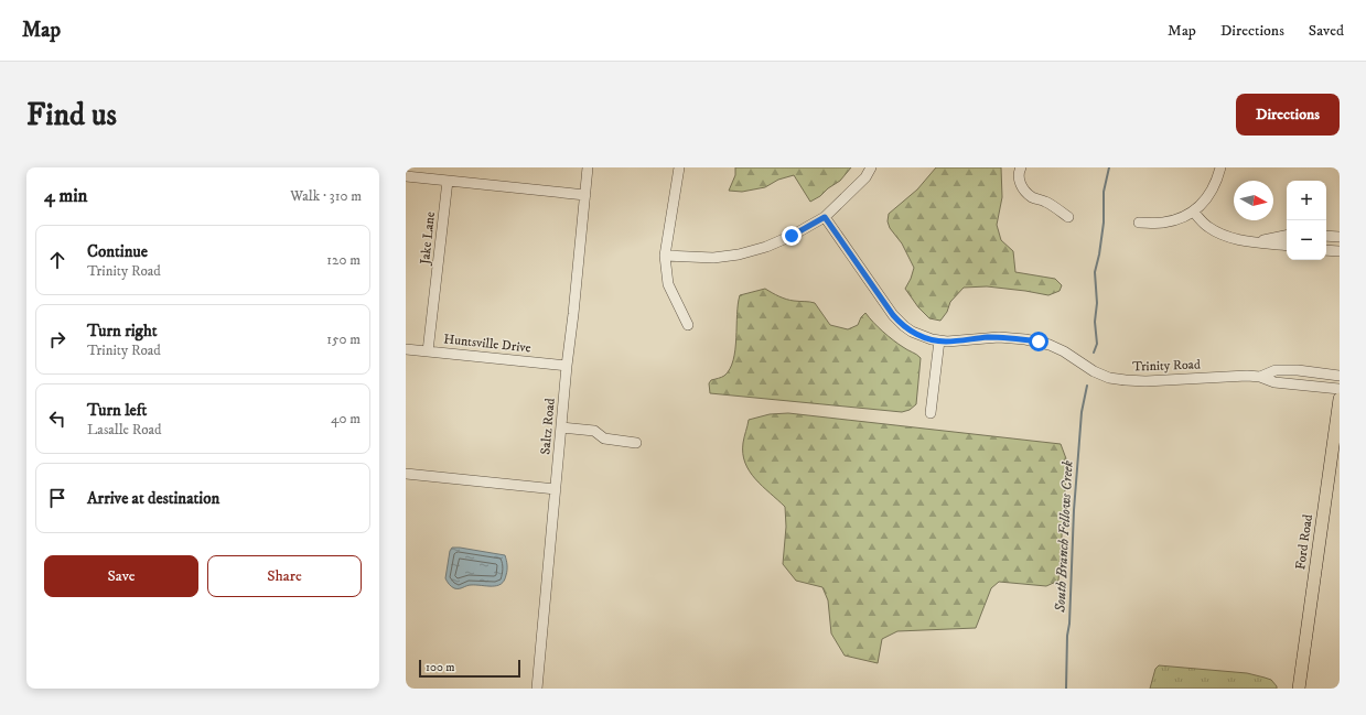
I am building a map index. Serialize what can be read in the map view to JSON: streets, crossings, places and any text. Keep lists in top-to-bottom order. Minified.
{"streets":{"main road":["Ford Road"],"street":["Jake Lane","Huntsville Drive","Trinity Road","Saltz Road"]},"crossings":[["Jake Lane","Huntsville Drive"],["Huntsville Drive","Saltz Road"]],"water":["South Branch Fellows Creek"],"scale_bar":"100 m","north":"right","page":{"header":"Map","nav":["Map","Directions","Saved"],"buttons":["Directions",["Save","Share"]],"title":"Find us","heading":["4 min","Walk · 310 m"],"map_buttons":["+","−"],"list":[["Continue","Trinity Road","120 m"],["Turn right","Trinity Road","150 m"],["Turn left","Lasalle Road","40 m"],"Arrive at destination"],"scale":"100 m"}}
